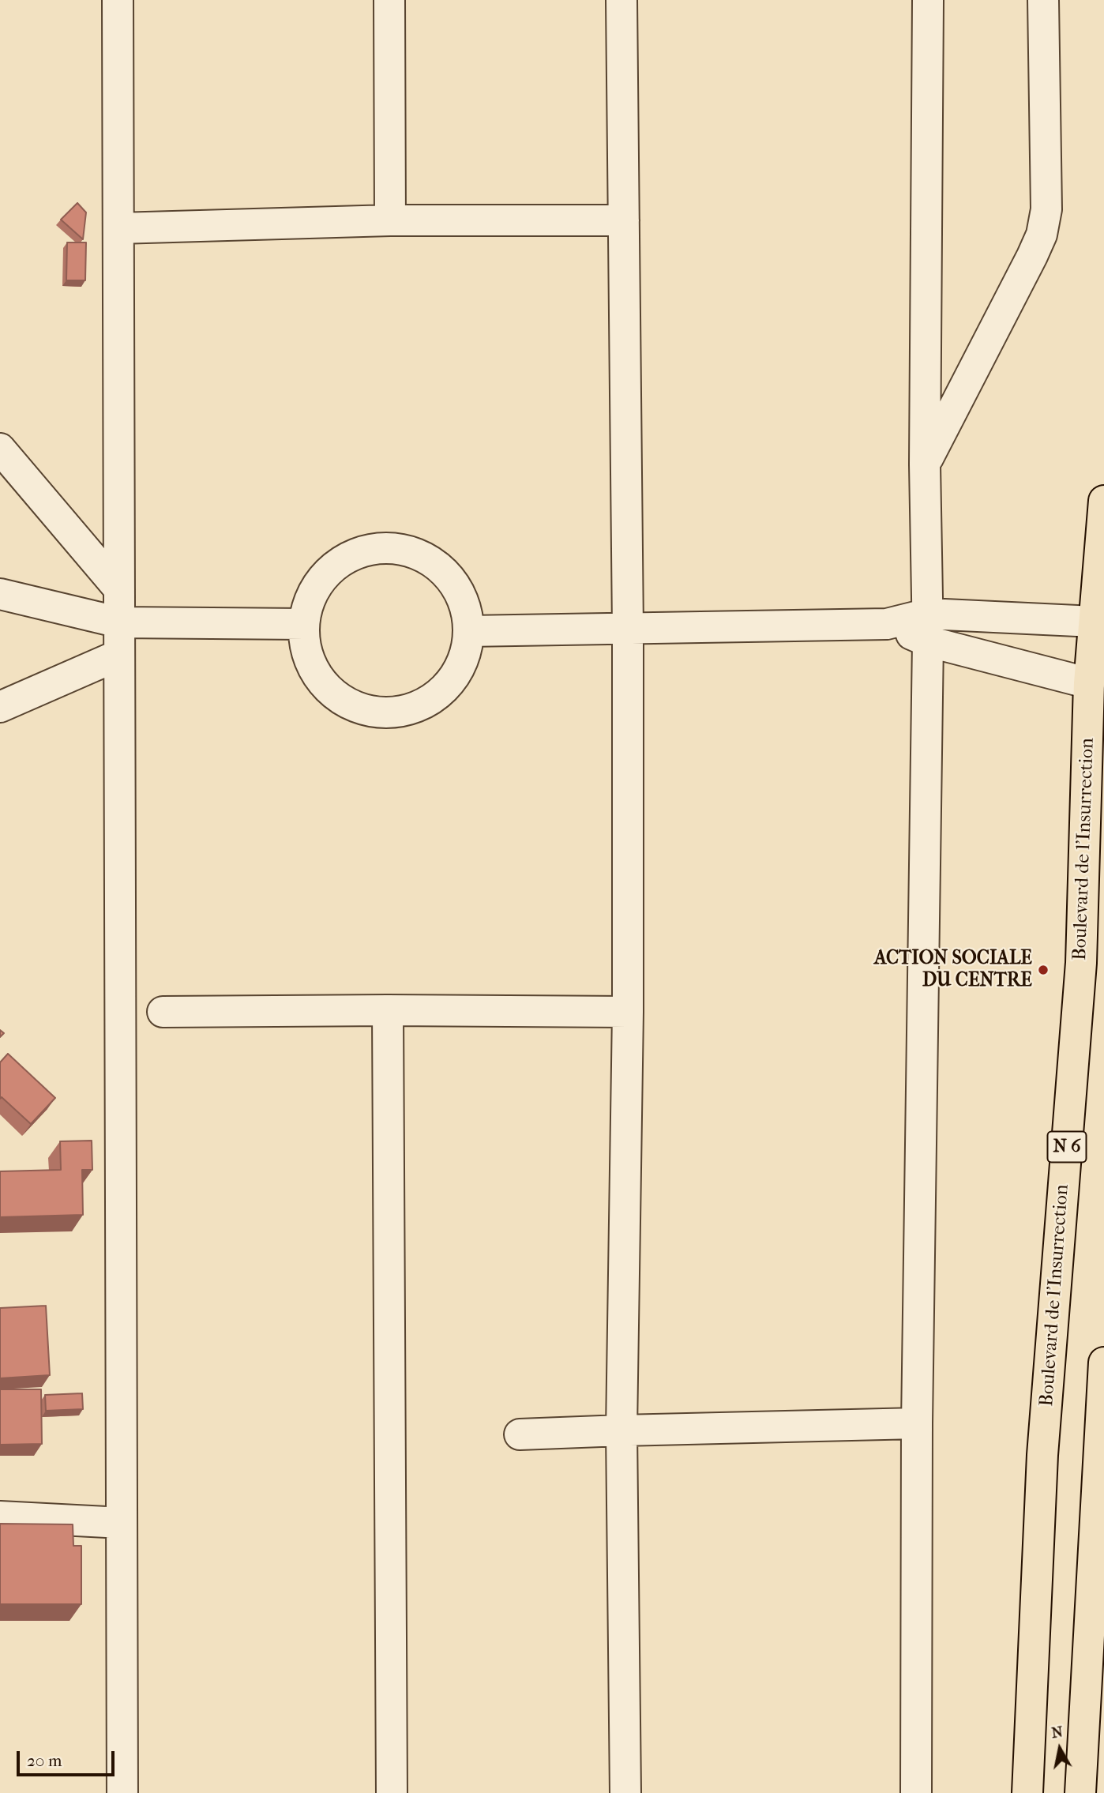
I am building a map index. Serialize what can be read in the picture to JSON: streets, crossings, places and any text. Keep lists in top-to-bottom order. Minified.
{"streets":{"main road":["Boulevard de l'Insurrection","N 6"]},"places":["ACTION SOCIALE DU CENTRE"],"scale_bar":"20 m","north":"top"}
